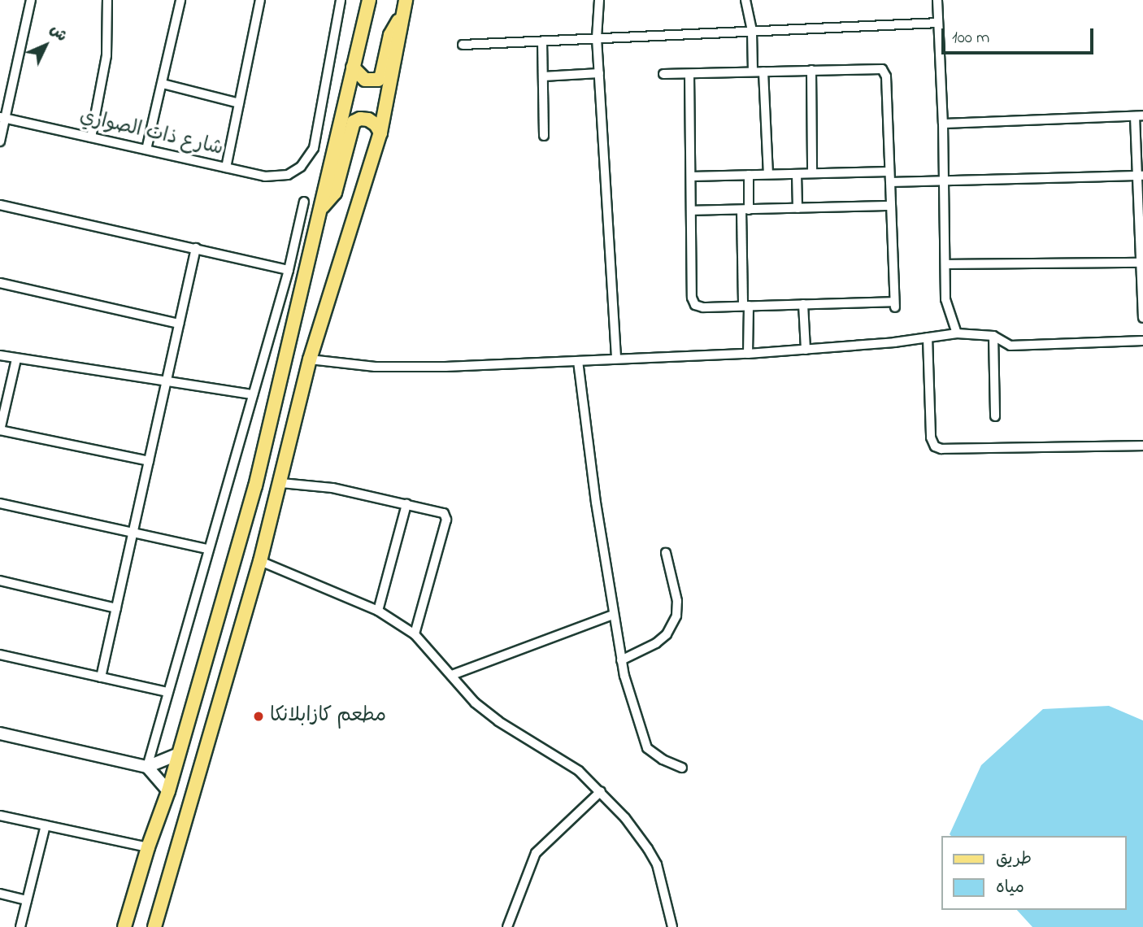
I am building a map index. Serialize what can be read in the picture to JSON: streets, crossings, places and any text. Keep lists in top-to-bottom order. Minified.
{"streets":{"street":["شارع ذات الصواري"]},"places":["مطعم كازابلانكا"],"legend":["طريق","مياه"],"scale_bar":"100 m","north":"top right"}
